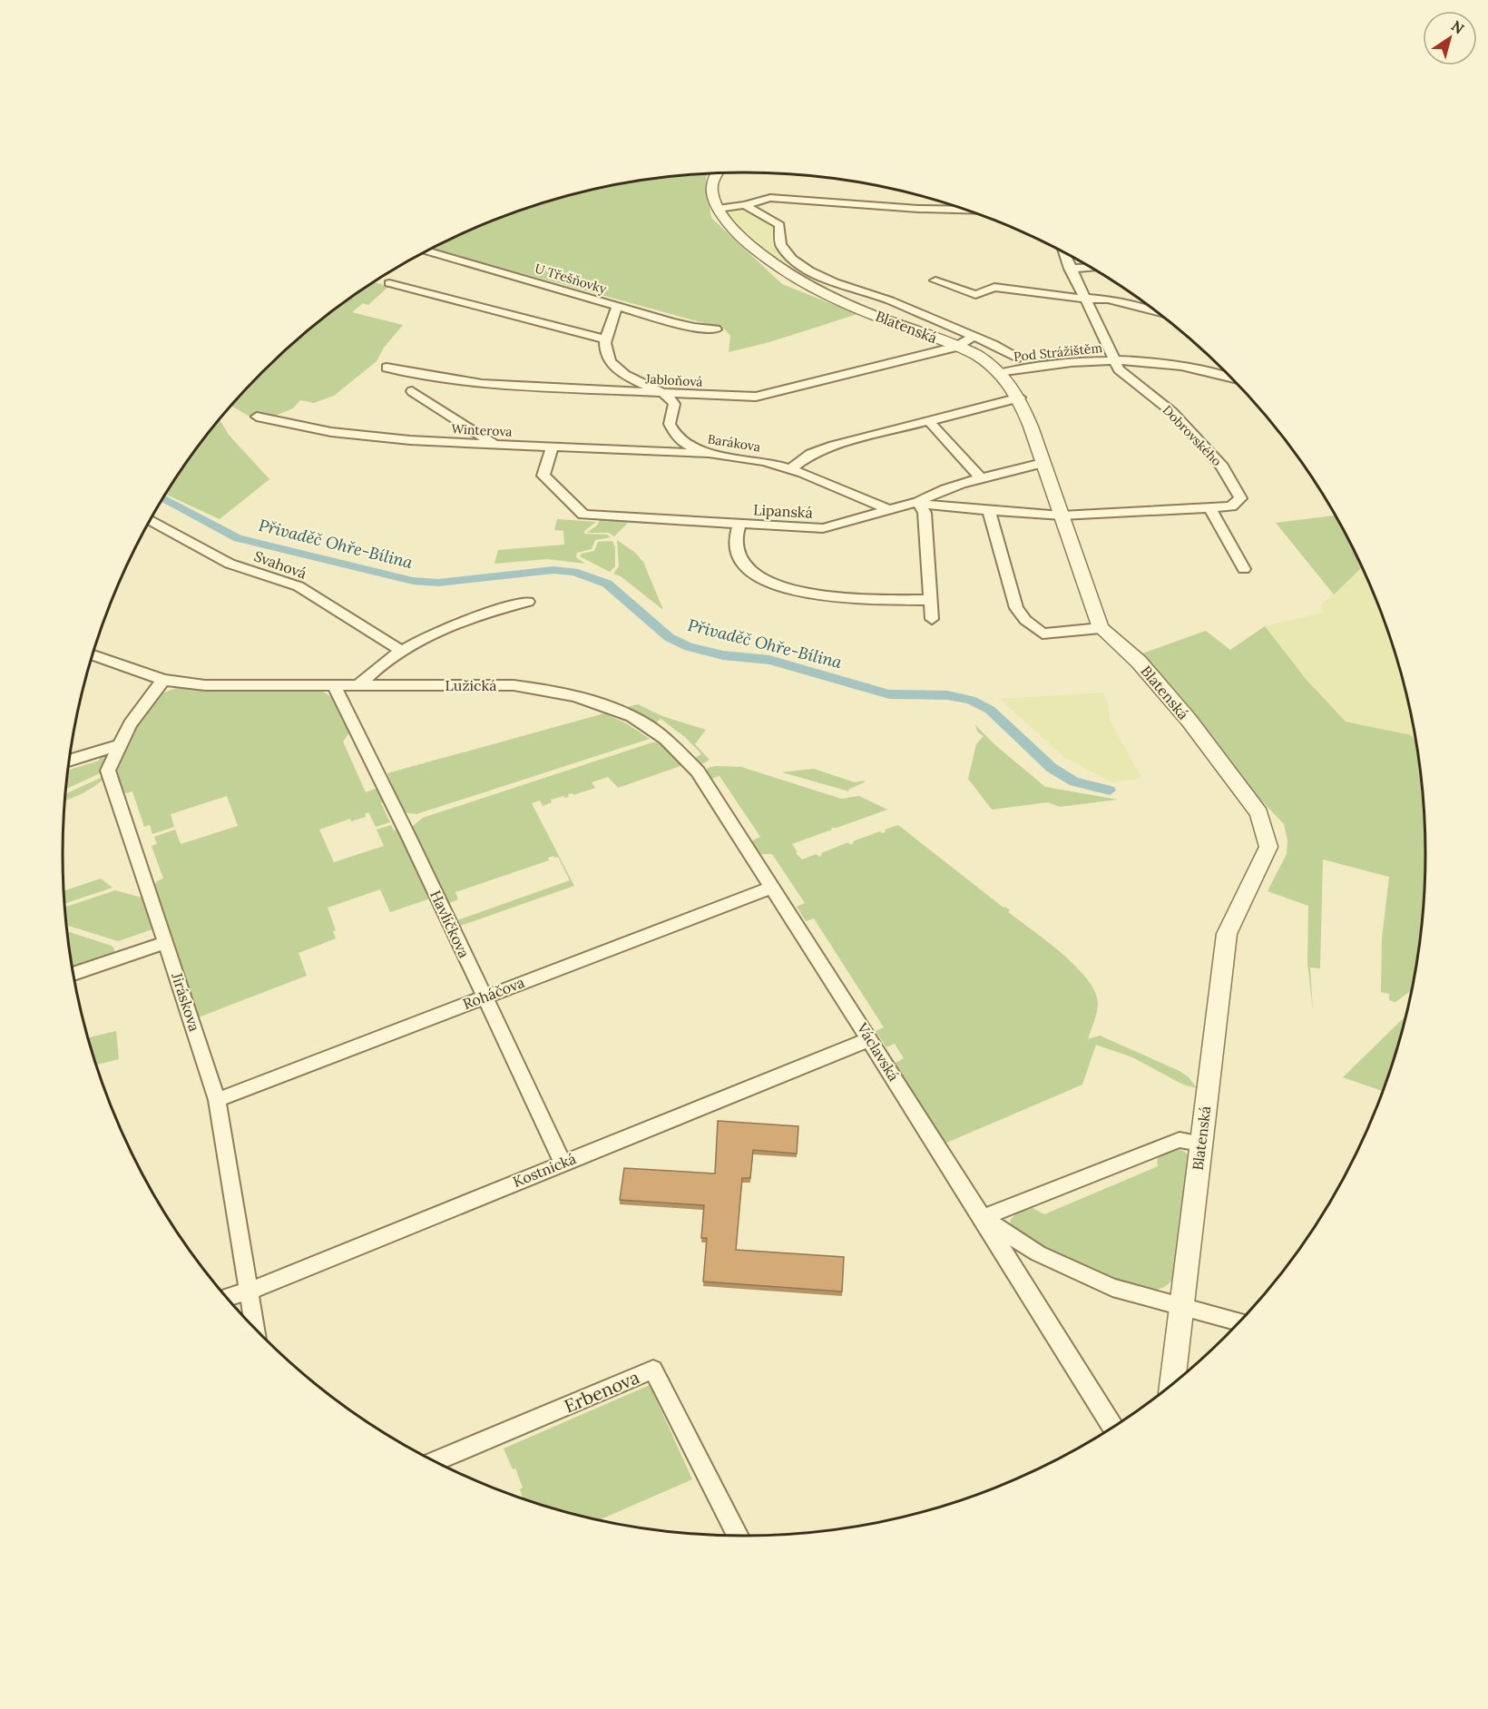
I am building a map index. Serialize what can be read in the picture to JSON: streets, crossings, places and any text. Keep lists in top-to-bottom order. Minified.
{"streets":{"street":["U Třešňovky","Blatenská","Pod Strážištěm","Jabloňová","Winterova","Dobrovského","Barákova","Lipanská","Svahová","Lužická","Havlíčkova","Roháčova","Jiráskova","Václavská","Kostnická","Erbenova"]},"crossings":[["Blatenská","Pod Strážištěm"],["Blatenská","Jabloňová"],["Blatenská","Dobrovského"],["Blatenská","Lipanská"],["Blatenská","Václavská"],["Pod Strážištěm","Dobrovského"],["Jabloňová","Barákova"],["Winterova","Barákova"],["Winterova","Lipanská"],["Dobrovského","Lipanská"],["Barákova","Lipanská"],["Lužická","Havlíčkova"],["Lužická","Roháčova"],["Lužická","Jiráskova"],["Lužická","Václavská"],["Havlíčkova","Roháčova"],["Havlíčkova","Kostnická"],["Roháčova","Jiráskova"],["Roháčova","Václavská"],["Jiráskova","Kostnická"],["Václavská","Kostnická"]],"water":["Přivaděč Ohře-Bílina"],"north":"top right"}
